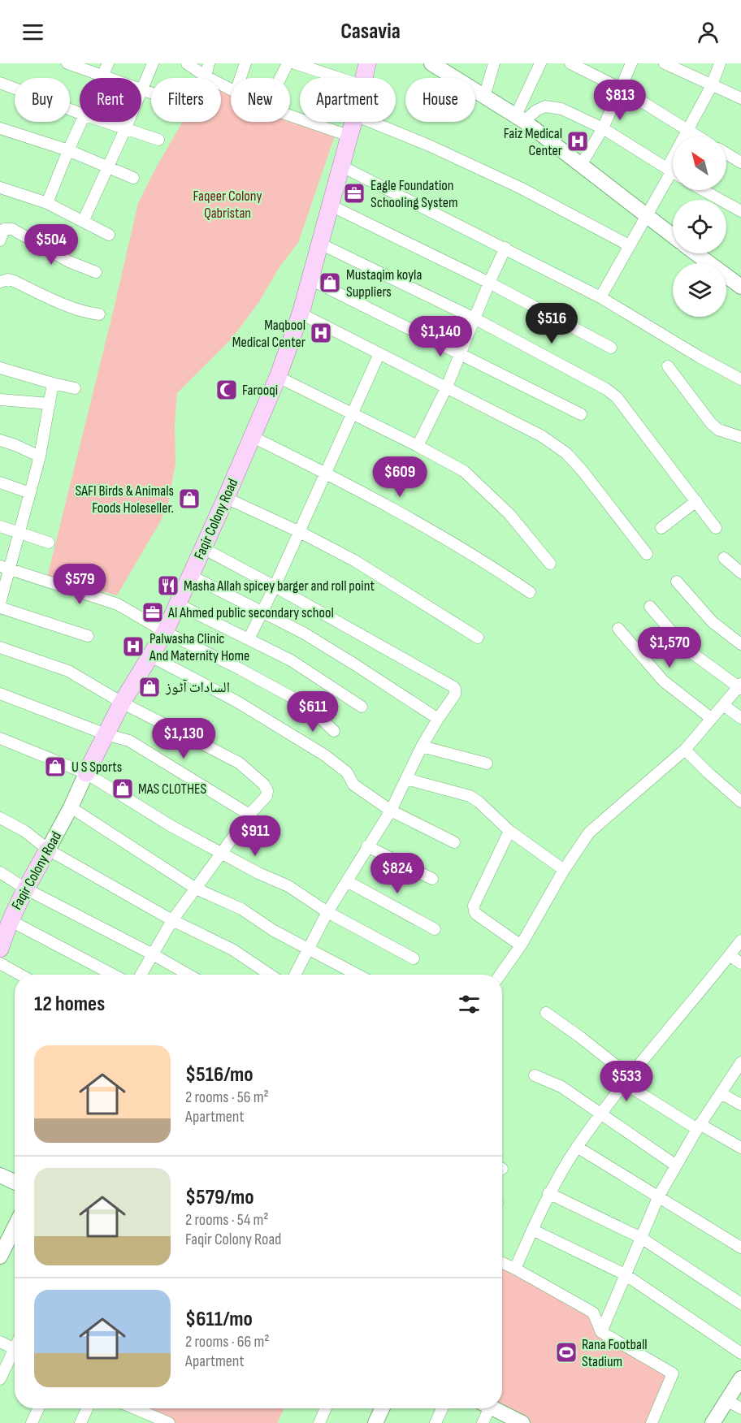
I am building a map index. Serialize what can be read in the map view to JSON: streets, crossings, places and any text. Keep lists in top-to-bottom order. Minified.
{"streets":{"main road":["Faqir Colony Road"]},"parks":["Faqeer Colony Qabristan"],"places":{"hospital":["Faiz Medical Center","Maqbool Medical Center","Palwasha Clinic And Maternity Home"],"office":["Eagle Foundation Schooling System","Al Ahmed public secondary school"],"shop":["Mustaqim koyla Suppliers","SAFI Birds & Animals Foods Holeseller.","السادات آٹوز","U S Sports","MAS CLOTHES"],"mosque":["Farooqi"],"restaurant":["Masha Allah spicey barger and roll point"],"sports":["Rana Football Stadium"]},"north":"top left","page":{"header":"Casavia","chip":["Buy","Rent","Filters","New","Apartment","House"],"price":["$813","$504","$516","$1,140","$609","$579","$1,570","$611","$1,130","$911","$824","$533"],"heading":"12 homes","list":[{"name":"$516/mo","note":"2 rooms · 56 m² · Apartment"},{"name":"$579/mo","note":"2 rooms · 54 m² · Faqir Colony Road"},{"name":"$611/mo","note":"2 rooms · 66 m² · Apartment"}]}}
